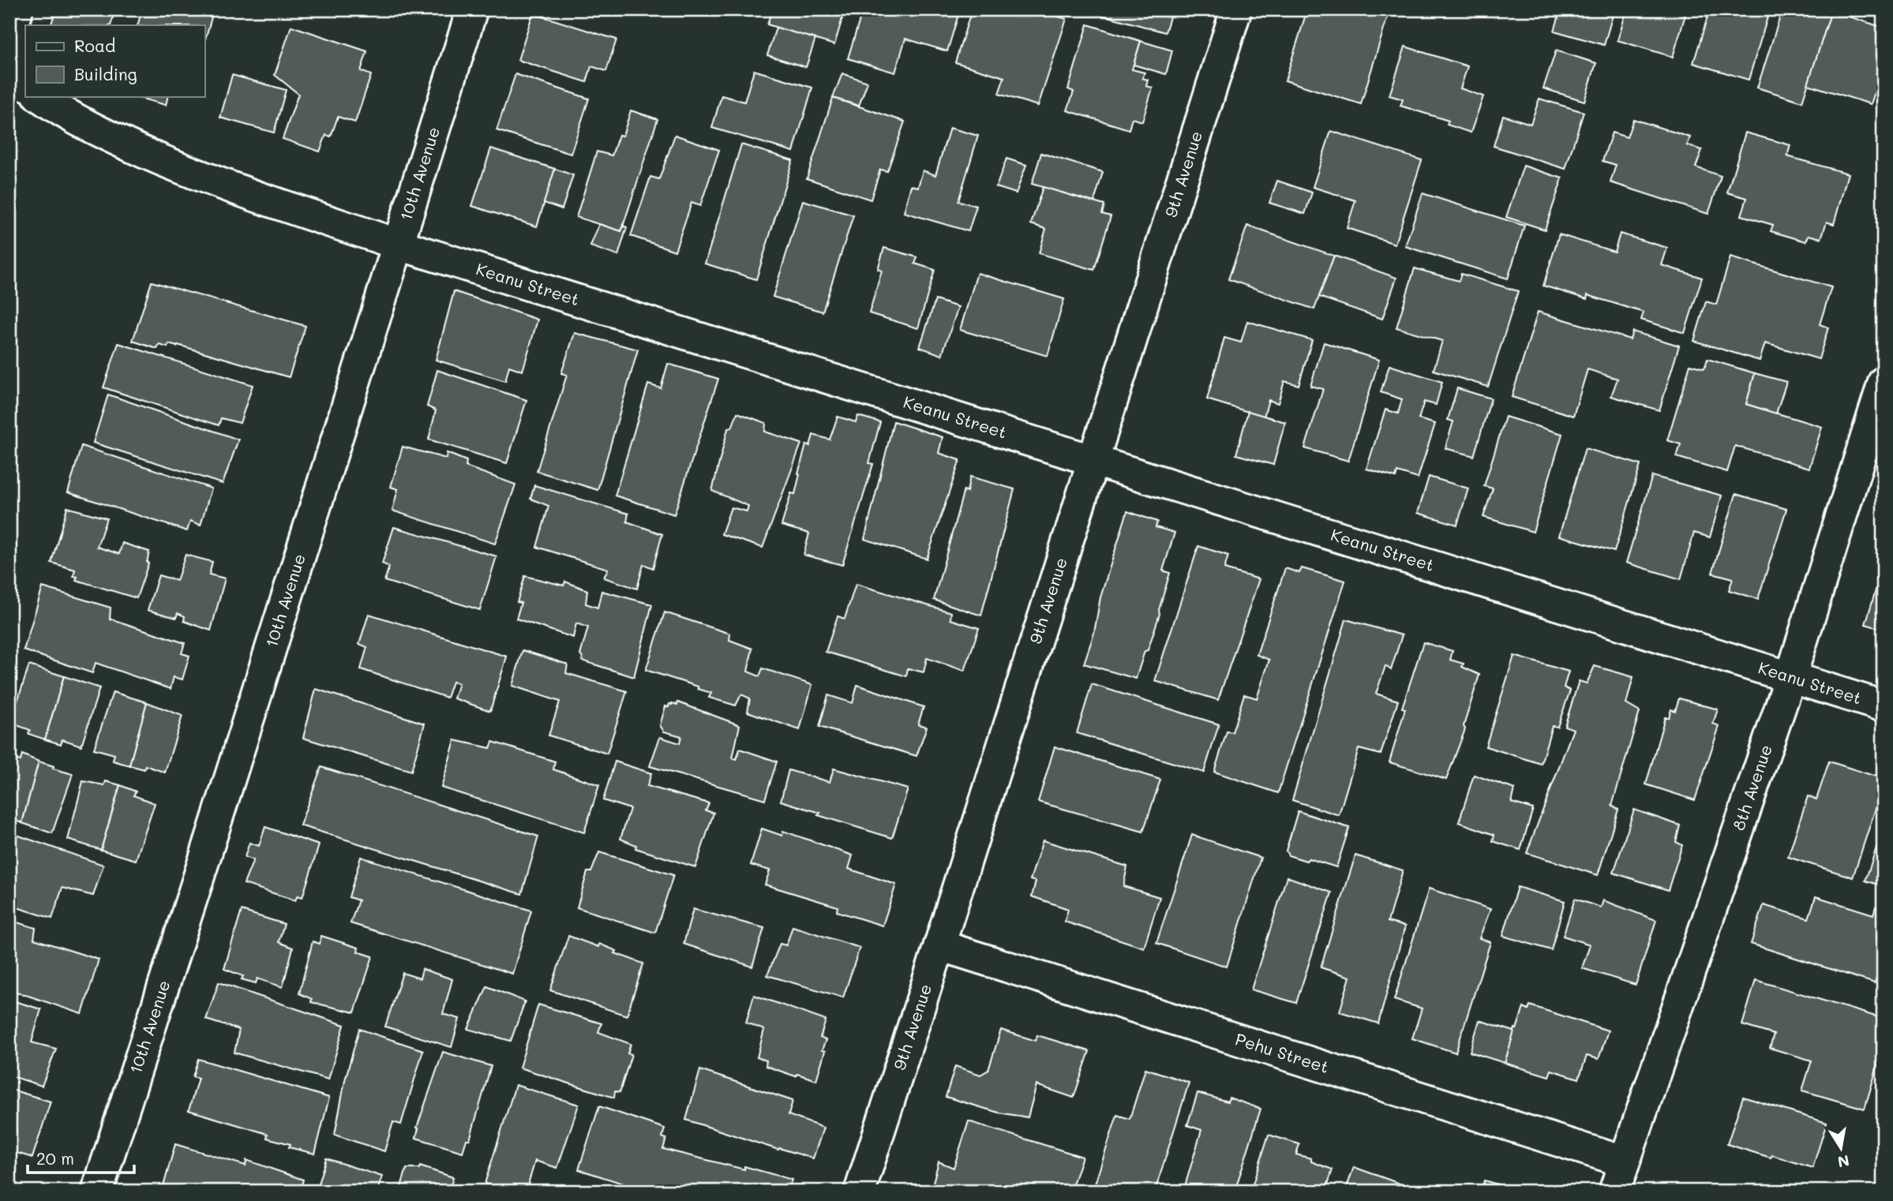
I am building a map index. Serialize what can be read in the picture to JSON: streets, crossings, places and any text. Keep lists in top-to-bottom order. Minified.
{"streets":{"street":["10th Avenue","9th Avenue","Keanu Street","8th Avenue","Pehu Street"]},"crossings":[["10th Avenue","Keanu Street"],["9th Avenue","Keanu Street"],["9th Avenue","Pehu Street"],["Keanu Street","8th Avenue"],["8th Avenue","Pehu Street"]],"legend":["Road","Building"],"scale_bar":"20 m","north":"bottom"}
